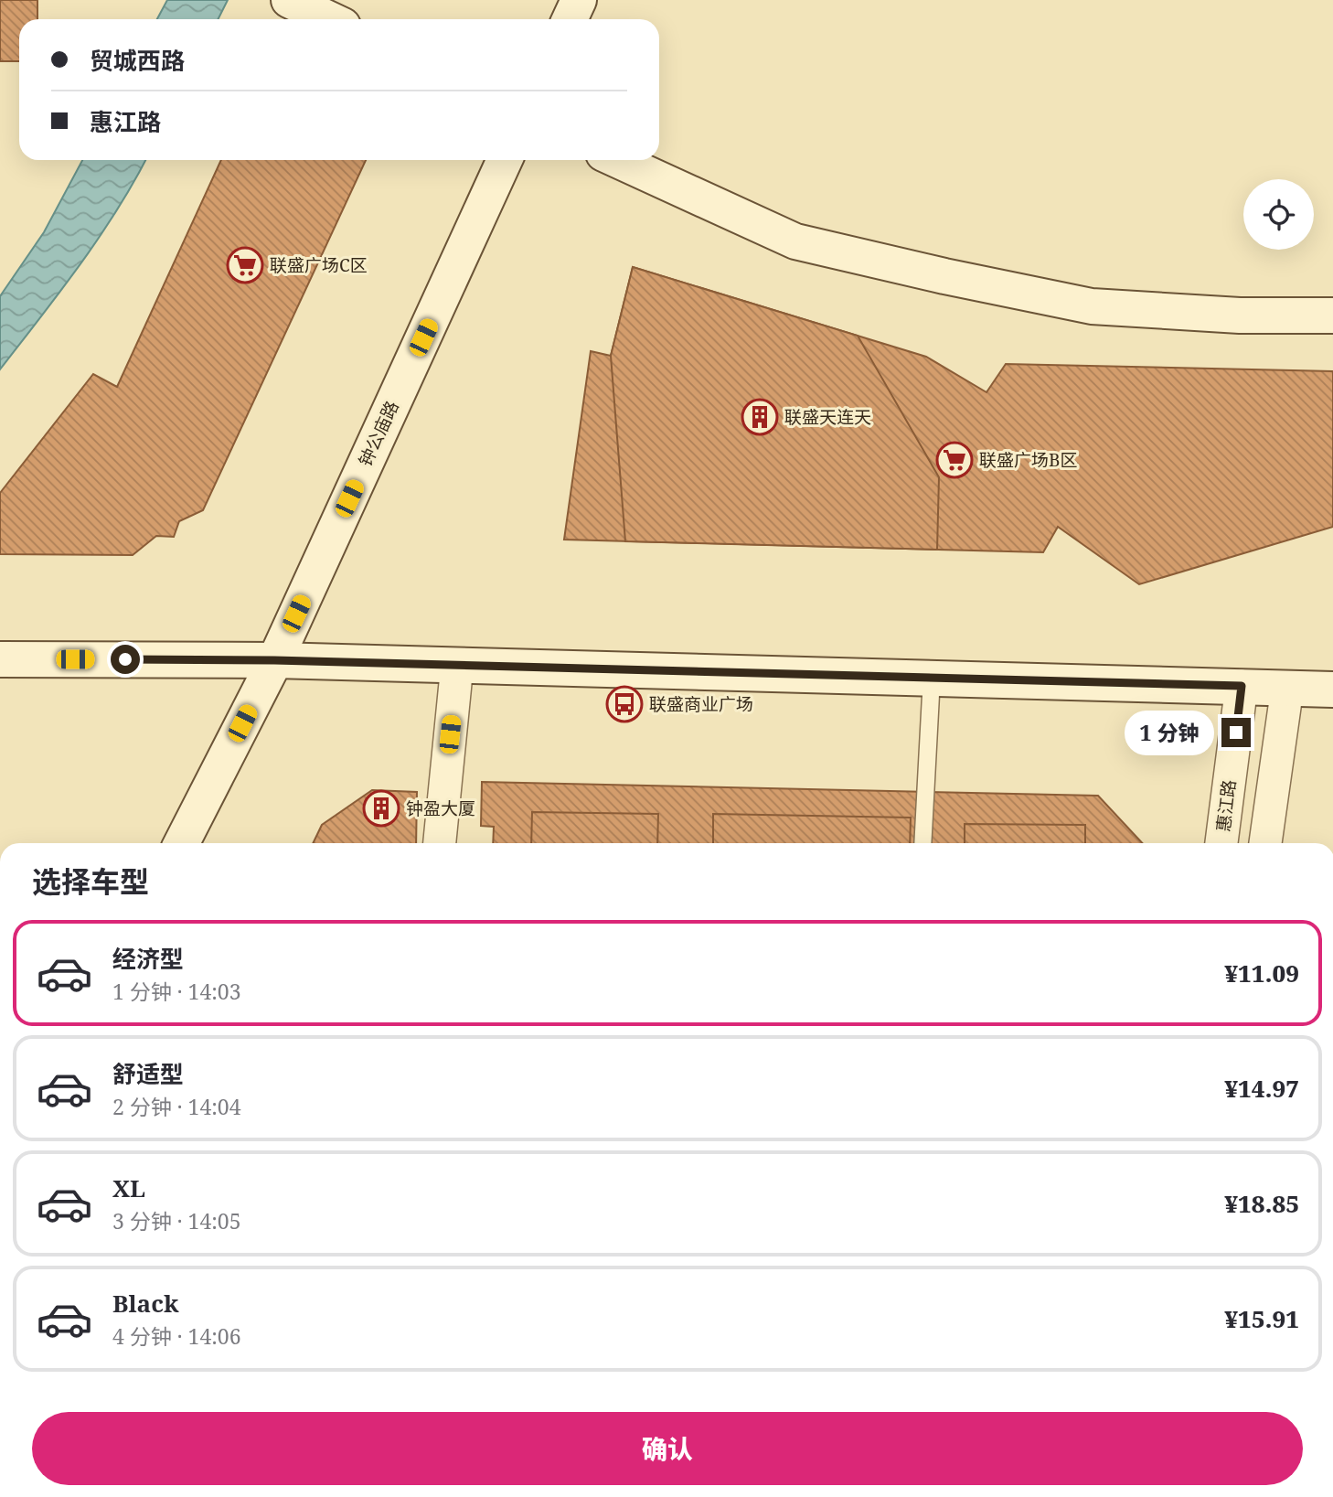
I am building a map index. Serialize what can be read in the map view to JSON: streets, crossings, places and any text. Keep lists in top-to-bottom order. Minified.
{"streets":{"street":["钟公庙路","惠江路"]},"places":{"supermarket":["联盛广场C区","联盛广场B区"],"building":["联盛天连天","钟盈大厦"],"bus stop":["联盛商业广场"]},"page":{"banner":["贸城西路","惠江路"],"bubble":"1 分钟","heading":"选择车型","list":[{"name":"经济型","note":"1 分钟 · 14:03","value":"¥11.09"},{"name":"舒适型","note":"2 分钟 · 14:04","value":"¥14.97"},{"name":"XL","note":"3 分钟 · 14:05","value":"¥18.85"},{"name":"Black","note":"4 分钟 · 14:06","value":"¥15.91"}],"buttons":"确认"}}
